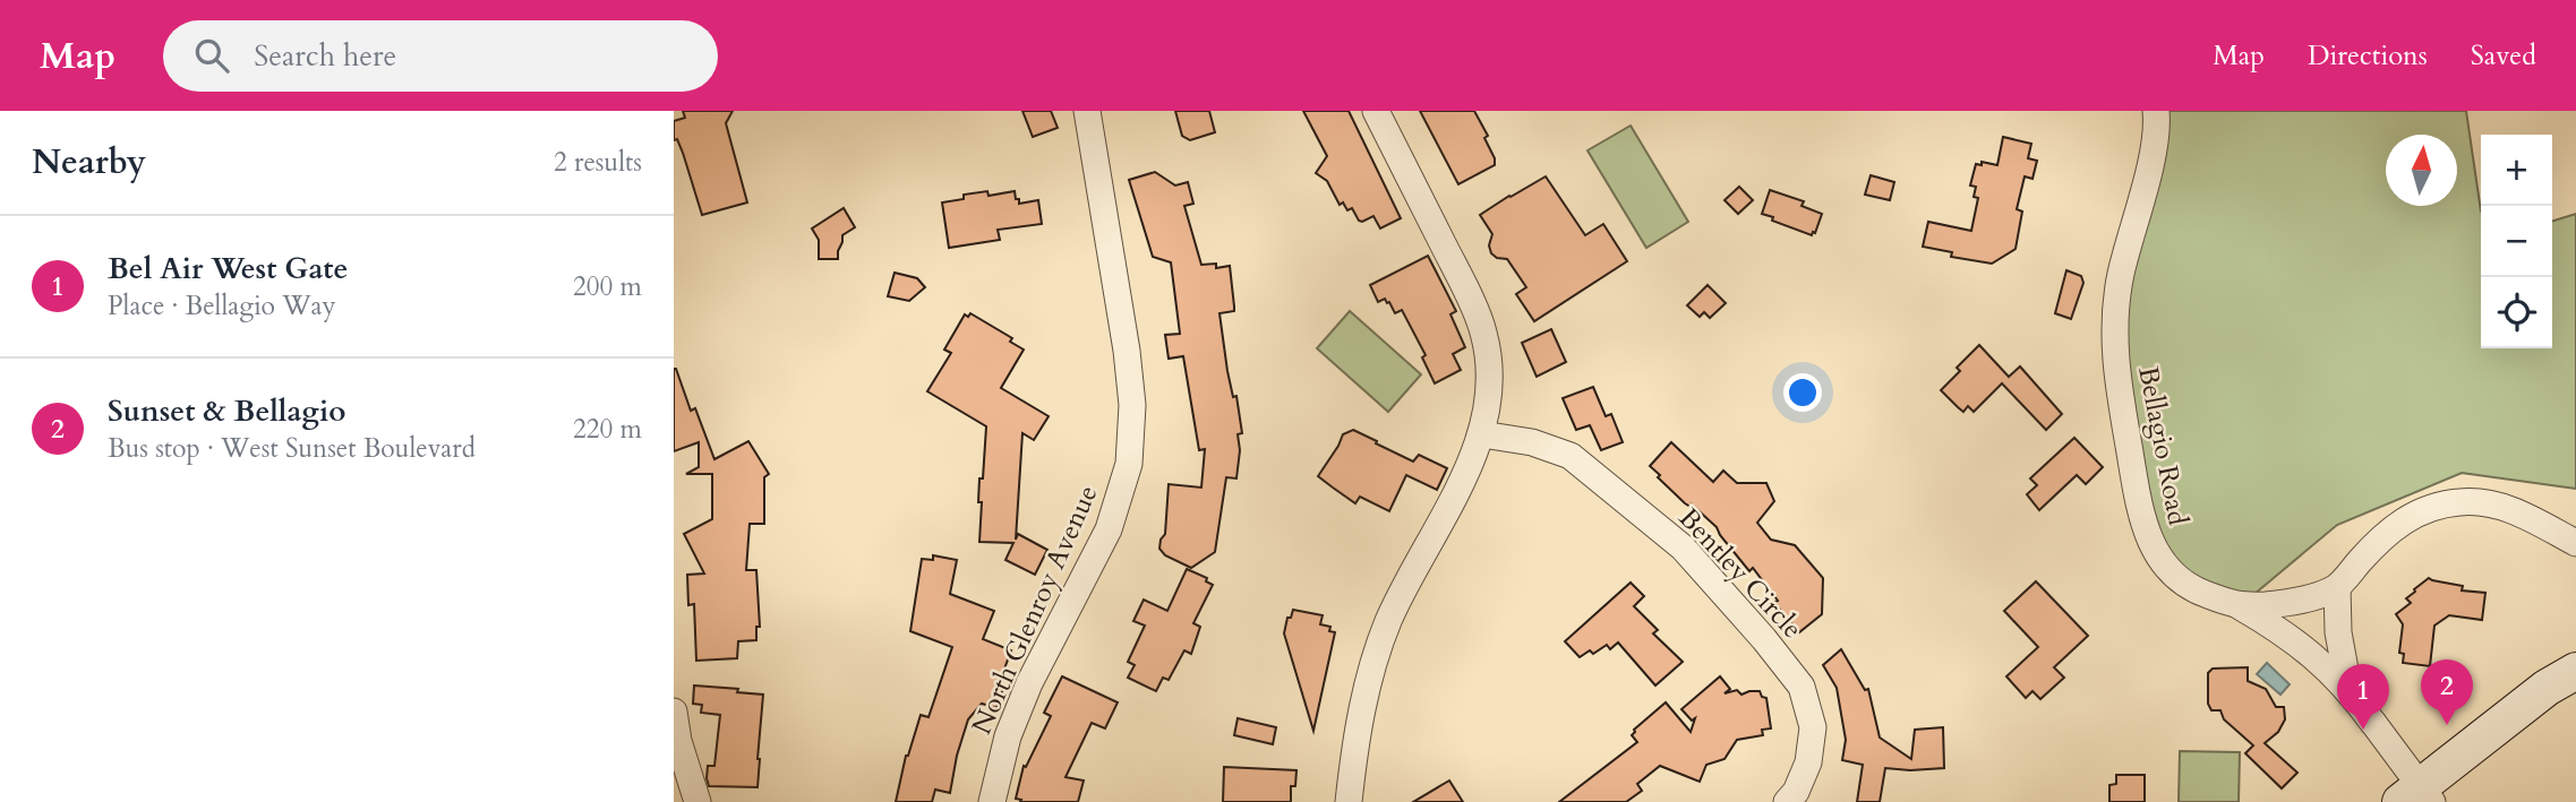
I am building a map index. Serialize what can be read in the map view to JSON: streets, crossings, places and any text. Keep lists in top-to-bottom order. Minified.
{"streets":{"street":["Bellagio Road","Bentley Circle","North Glenroy Avenue"]},"north":"top","page":{"header":"Map","search":"Search here","nav":["Map","Directions","Saved"],"heading":["Nearby","2 results"],"map_buttons":["+","−"],"list":[{"mark":"1","name":"Bel Air West Gate","note":"Place · Bellagio Way","value":"200 m"},{"mark":"2","name":"Sunset & Bellagio","note":"Bus stop · West Sunset Boulevard","value":"220 m"}],"pins":["2","1"]}}
